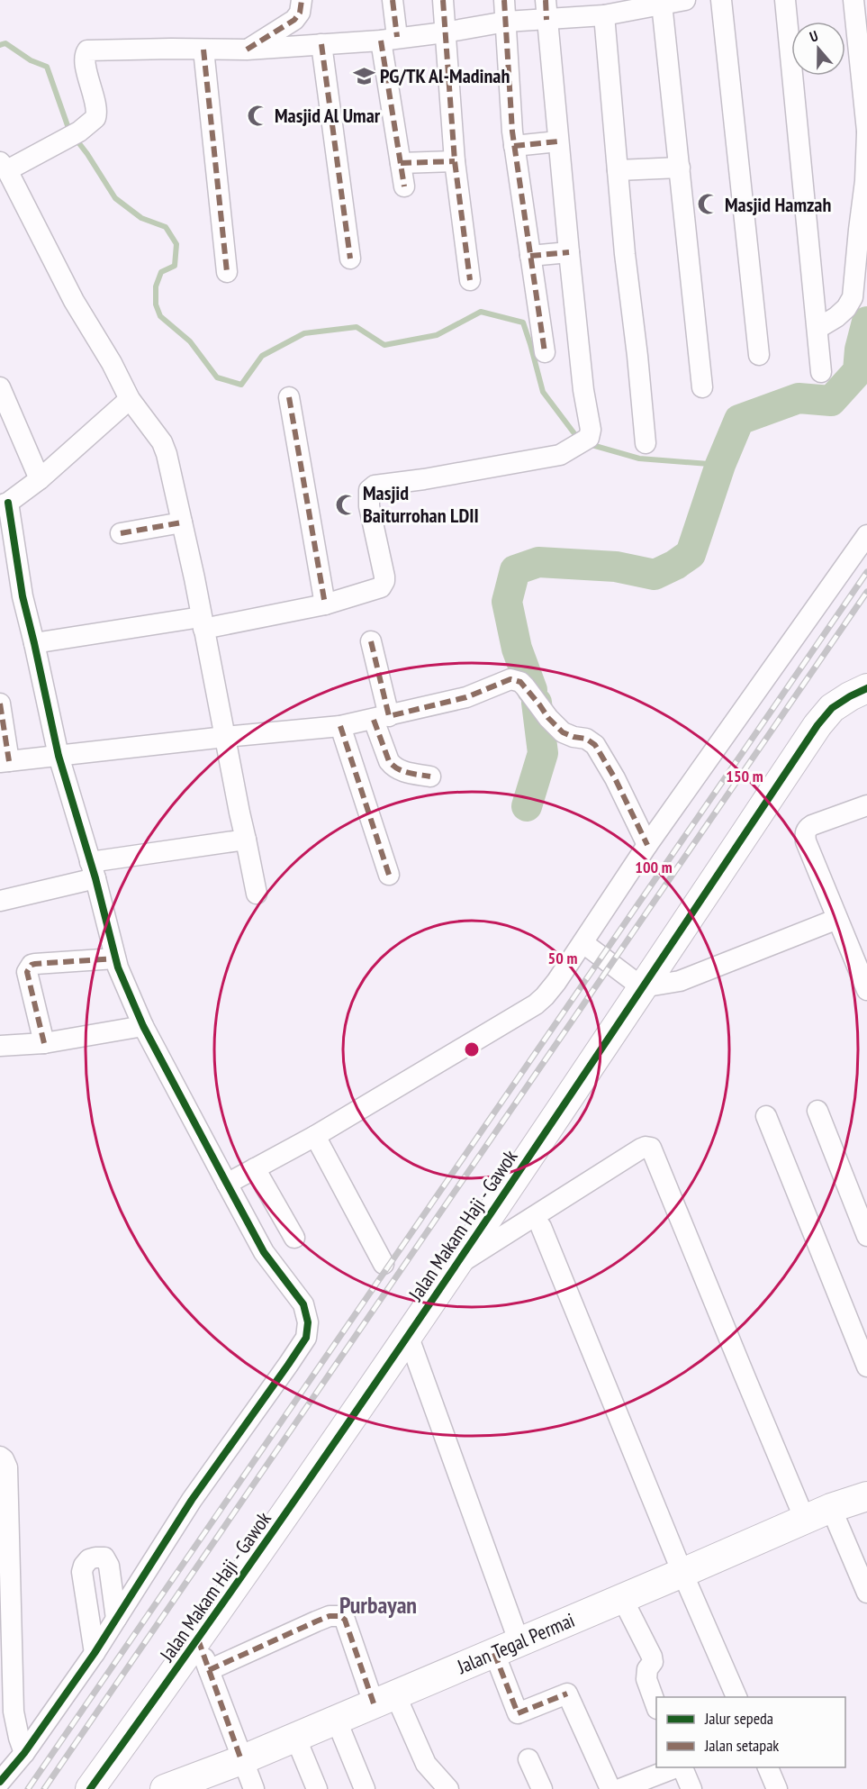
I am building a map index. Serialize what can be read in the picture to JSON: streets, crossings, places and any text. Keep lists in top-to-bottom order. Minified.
{"streets":{"street":["Jalan Makam Haji - Gawok","Jalan Tegal Permai"]},"districts":["Purbayan"],"places":{"school or university":["PG/TK Al-Madinah"],"mosque":["Masjid Al Umar","Masjid Hamzah","Masjid Baiturrohan LDII"]},"legend":["Jalur sepeda","Jalan setapak"],"north":"top","rings":["150 m","100 m","50 m"]}
